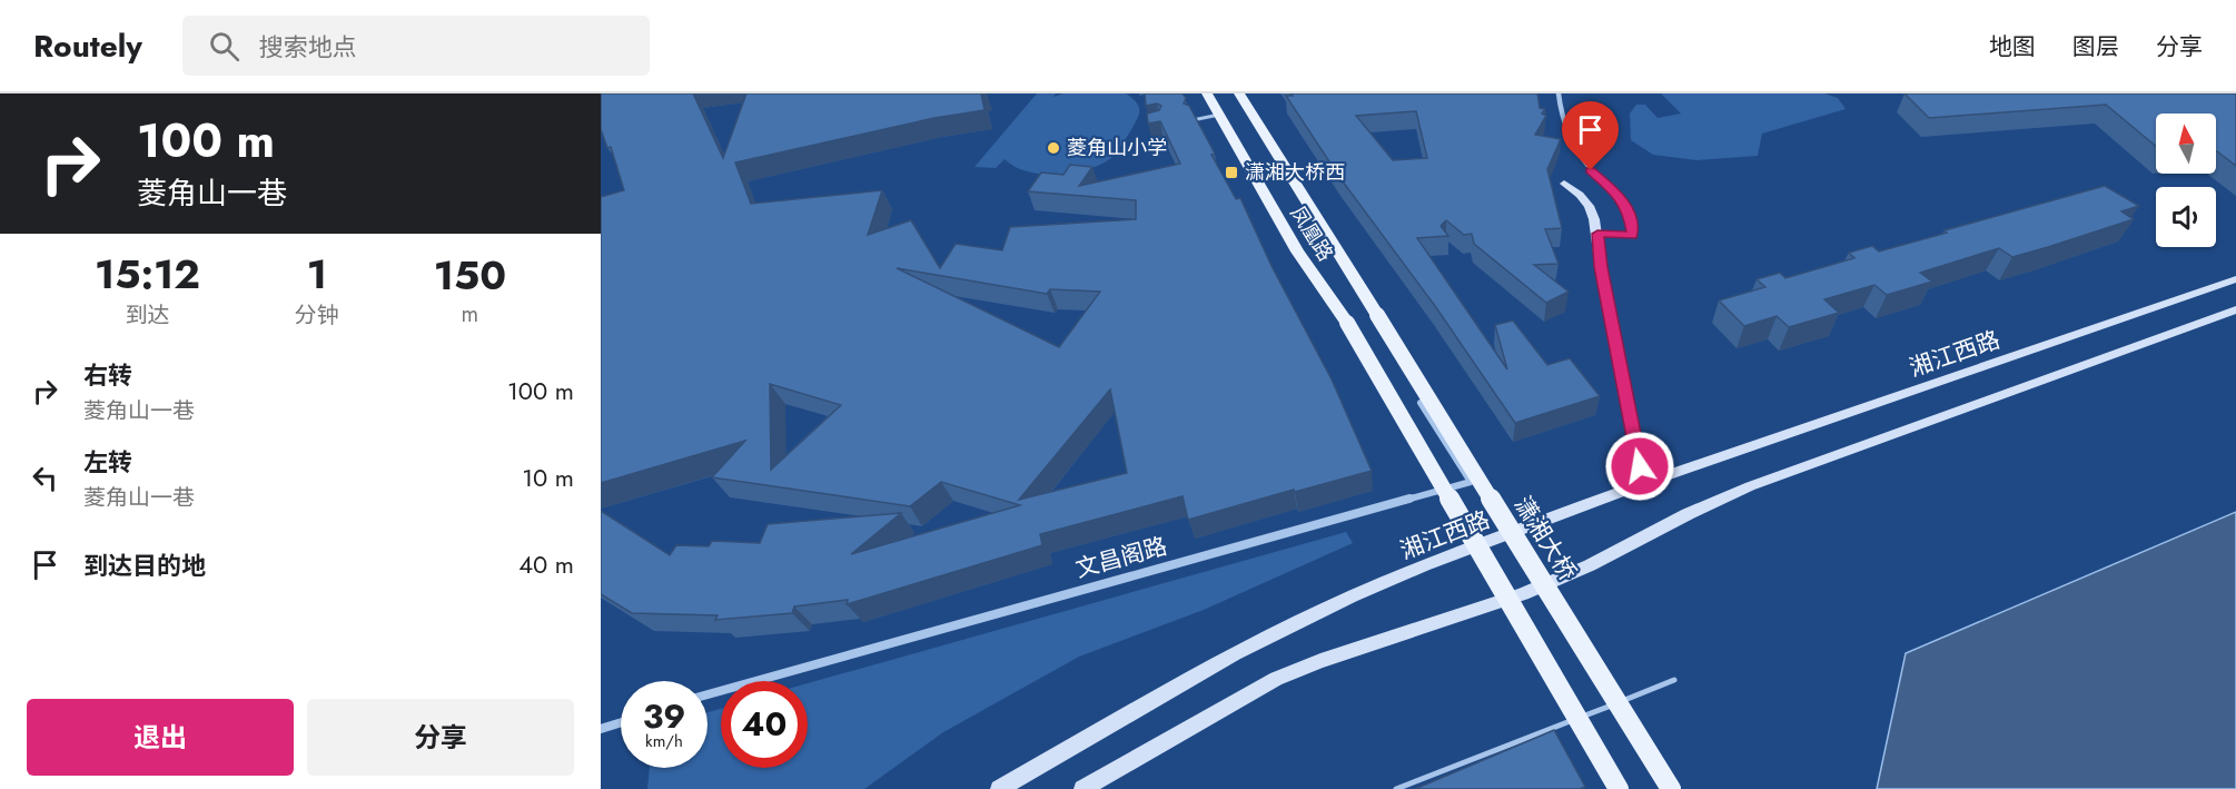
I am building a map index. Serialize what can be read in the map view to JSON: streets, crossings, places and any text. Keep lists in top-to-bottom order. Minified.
{"streets":{"main road":["凤凰路","湘江西路","潇湘大桥"],"street":["文昌阁路"]},"crossings":[["凤凰路","潇湘大桥"]],"places":{"other":["菱角山小学"],"transit":["潇湘大桥西"]},"north":"top","page":{"header":"Routely","search":"搜索地点","nav":["地图","图层","分享"],"turn":["100 m","菱角山一巷"],"eta":["15:12","到达","1","分钟","150","m"],"list":[{"name":"右转","note":"菱角山一巷","value":"100 m"},{"name":"左转","note":"菱角山一巷","value":"10 m"},{"name":"到达目的地","value":"40 m"}],"speed":"39 km/h","limit":"40","buttons":["退出","分享"]}}
